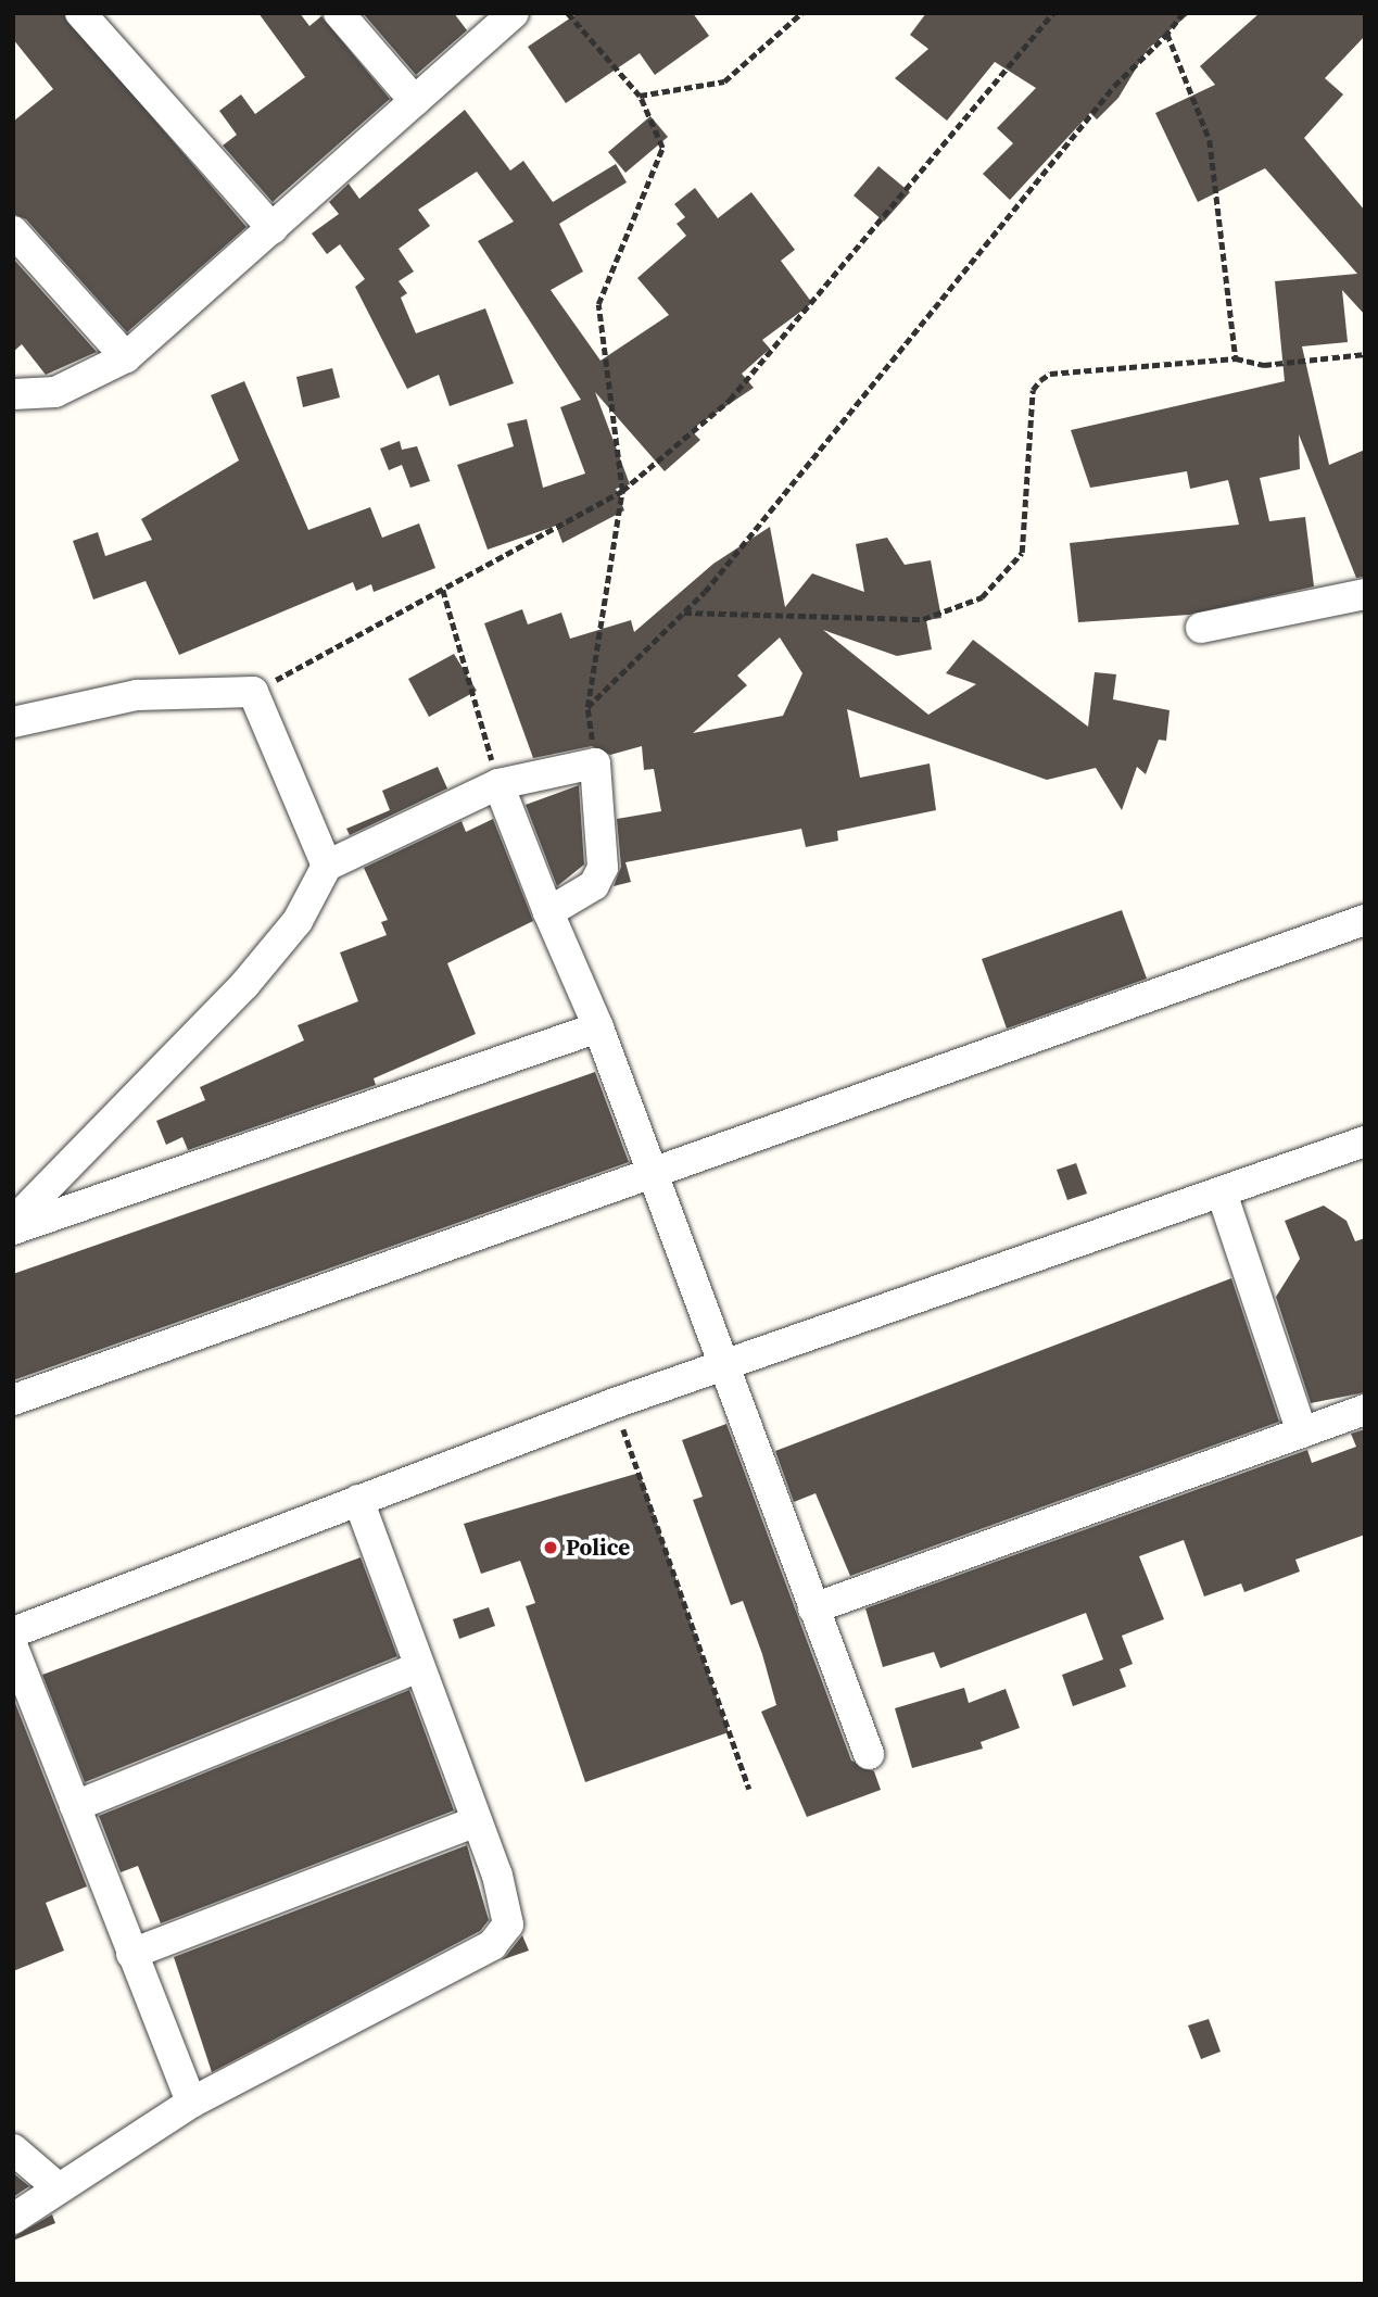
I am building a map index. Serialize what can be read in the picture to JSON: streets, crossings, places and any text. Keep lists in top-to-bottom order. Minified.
{"places":["Police"]}
